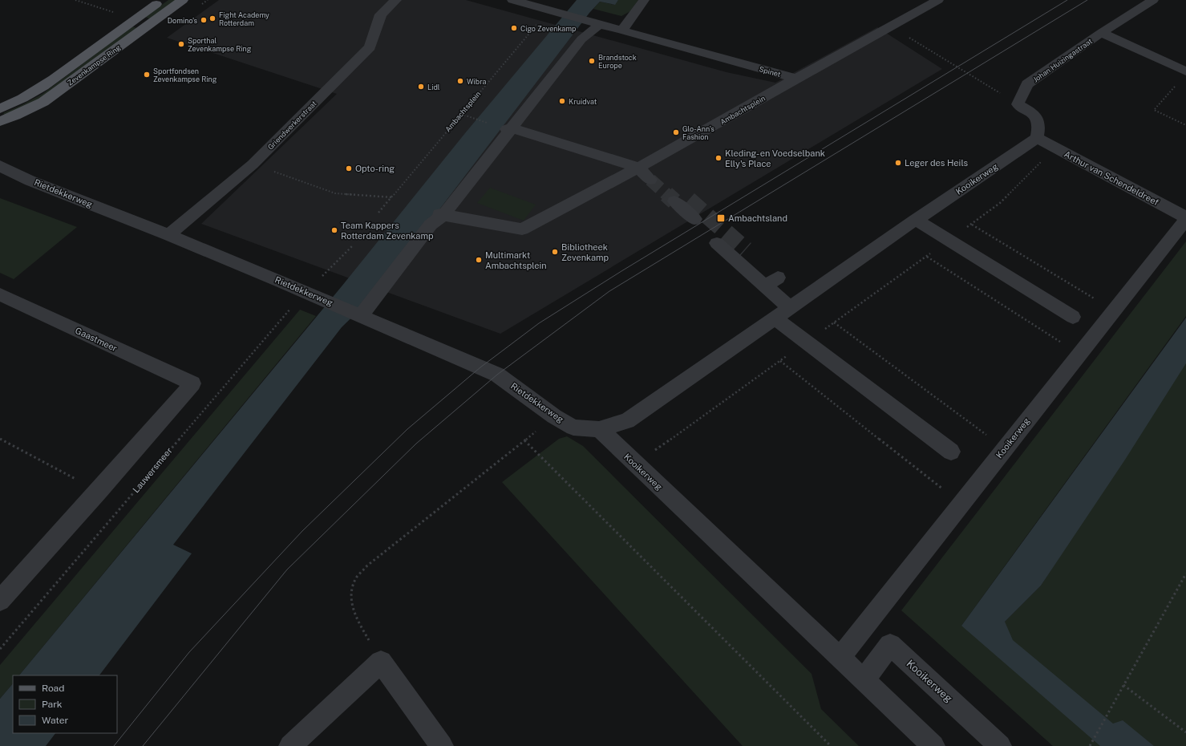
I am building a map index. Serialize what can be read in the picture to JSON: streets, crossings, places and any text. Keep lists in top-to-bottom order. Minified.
{"streets":{"main road":["Zevenkampse Ring"],"street":["Johan Huizingastraat","Spinet","Ambachtsplein","Griendwerkerstraat","Arthur van Schendeldreef","Kooikerweg","Rietdekkerweg","Gaastmeer"],"path":["Lauwersmeer"]},"crossings":[["Spinet","Ambachtsplein"],["Griendwerkerstraat","Rietdekkerweg"],["Arthur van Schendeldreef","Kooikerweg"],["Kooikerweg","Rietdekkerweg"],["Rietdekkerweg","Lauwersmeer"]],"places":{"other":["Fight Academy Rotterdam","Domino's","Cigo Zevenkamp","Sporthal Zevenkampse Ring","Brandstock Europe","Sportfondsen Zevenkampse Ring","Wibra","Lidl","Kruidvat","Glo-Ann's Fashion","Kleding- en Voedselbank Elly's Place","Leger des Heils","Opto-ring","Team Kappers Rotterdam Zevenkamp","Bibliotheek Zevenkamp","Multimarkt Ambachtsplein"],"transit":["Ambachtsland"]},"legend":["Road","Park","Water"]}
